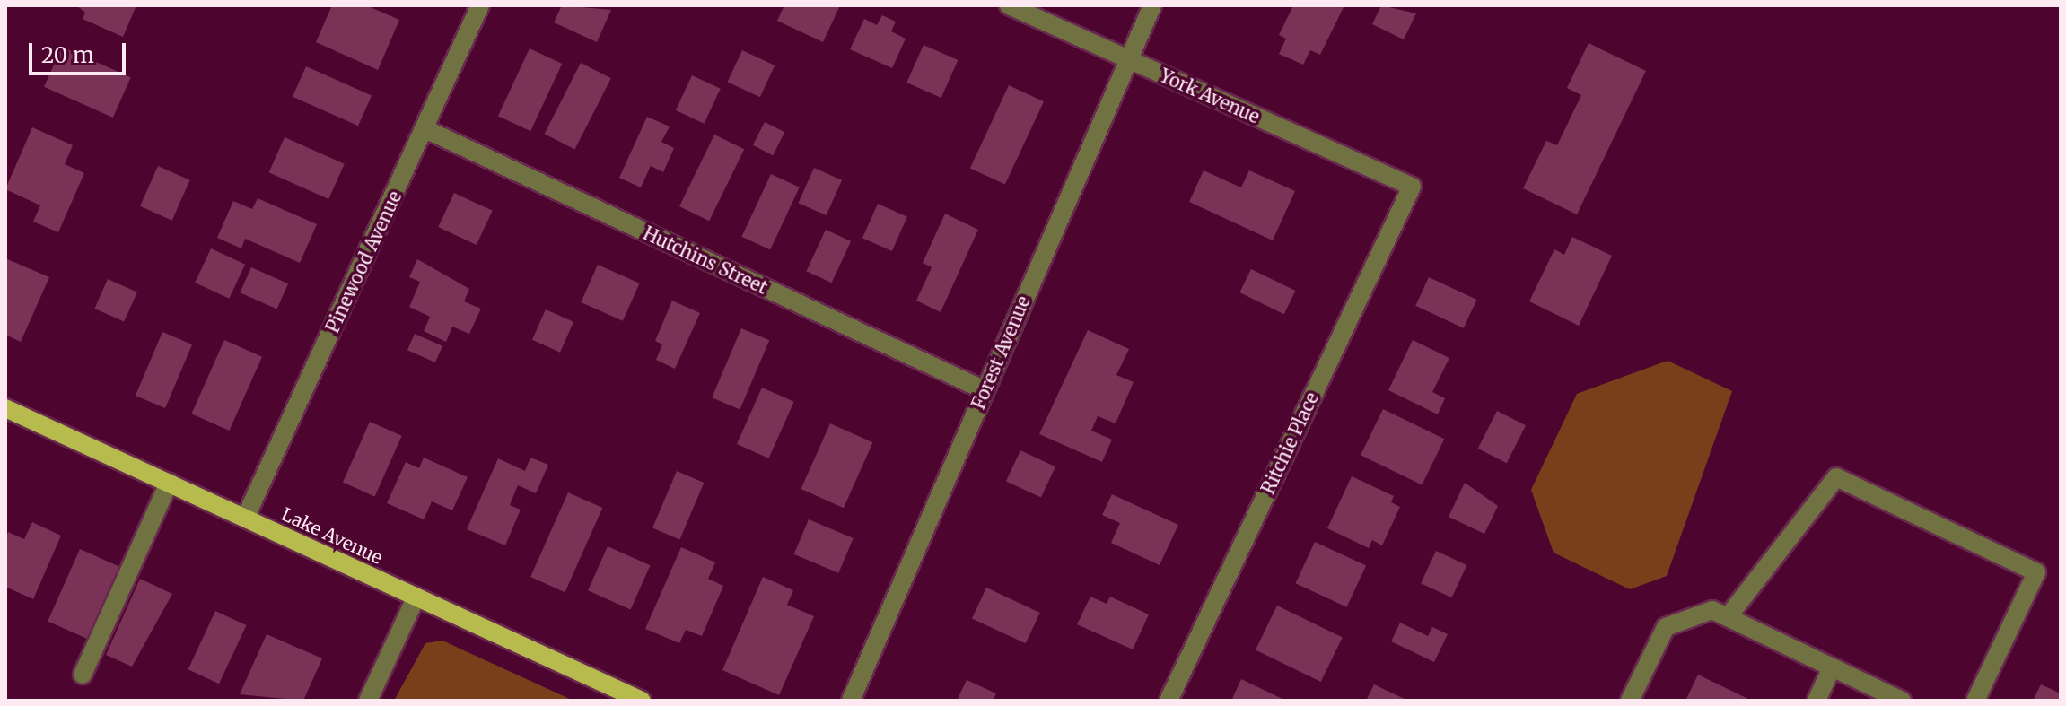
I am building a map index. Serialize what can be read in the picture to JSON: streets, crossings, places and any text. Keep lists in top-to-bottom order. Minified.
{"streets":{"main road":["Lake Avenue"],"street":["York Avenue","Hutchins Street","Pinewood Avenue","Forest Avenue","Ritchie Place"]},"crossings":[["York Avenue","Forest Avenue"],["York Avenue","Ritchie Place"],["Hutchins Street","Pinewood Avenue"],["Hutchins Street","Forest Avenue"],["Pinewood Avenue","Lake Avenue"]],"scale_bar":"20 m"}
